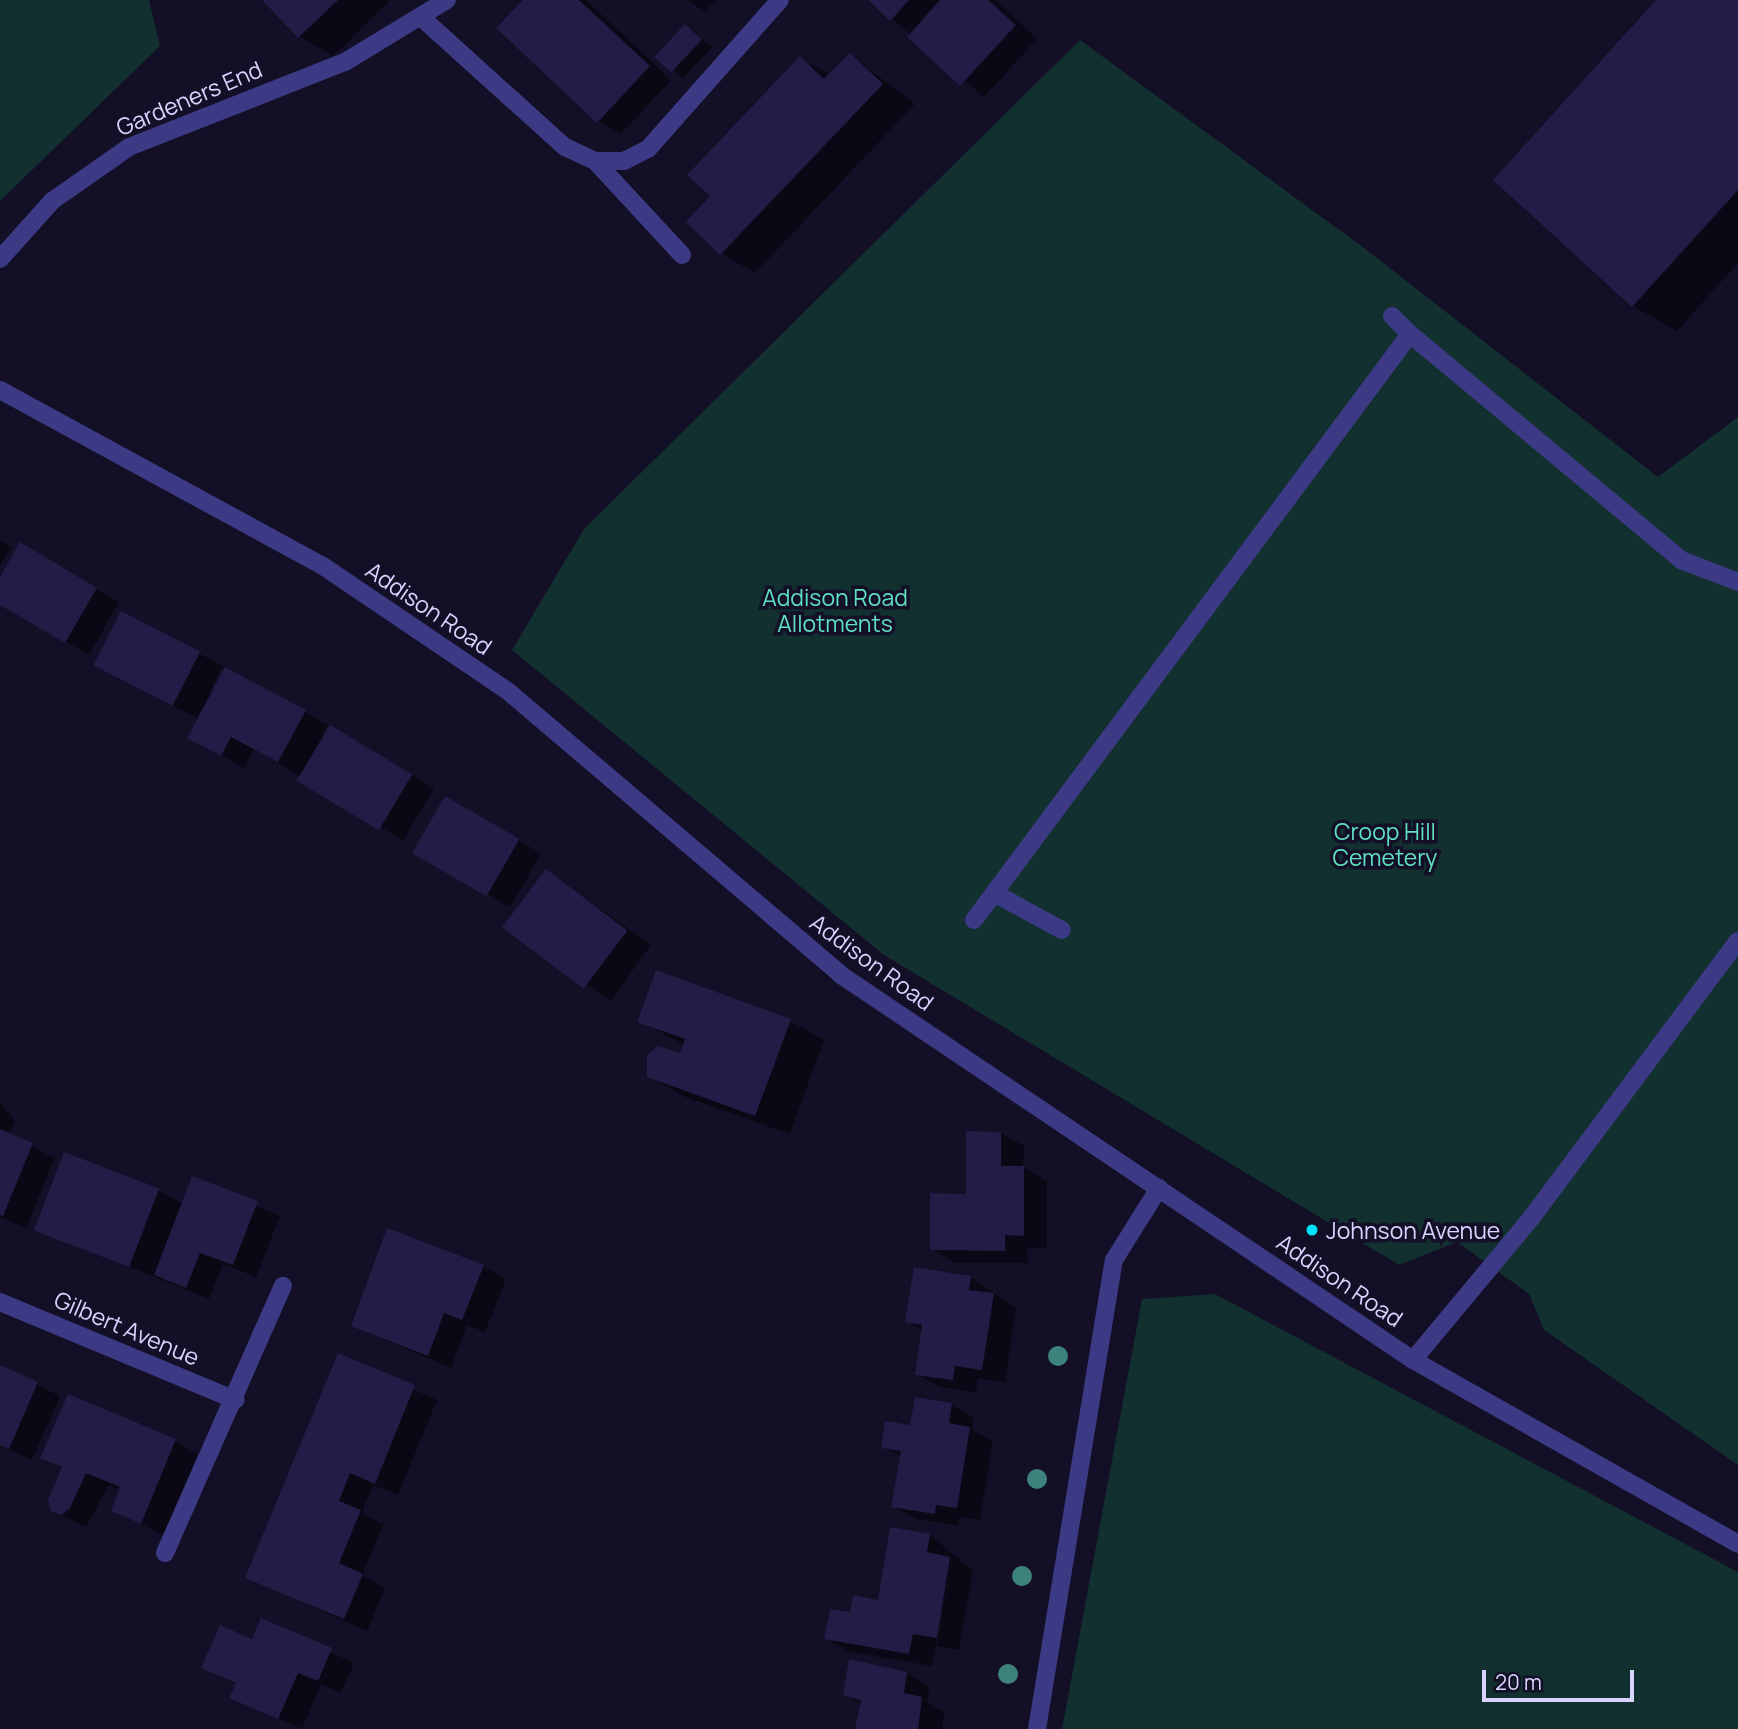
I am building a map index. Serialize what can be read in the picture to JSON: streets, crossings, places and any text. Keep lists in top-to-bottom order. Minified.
{"streets":{"street":["Gardeners End","Addison Road","Gilbert Avenue"]},"parks":["Addison Road Allotments","Croop Hill Cemetery"],"places":["Johnson Avenue"],"scale_bar":"20 m"}
